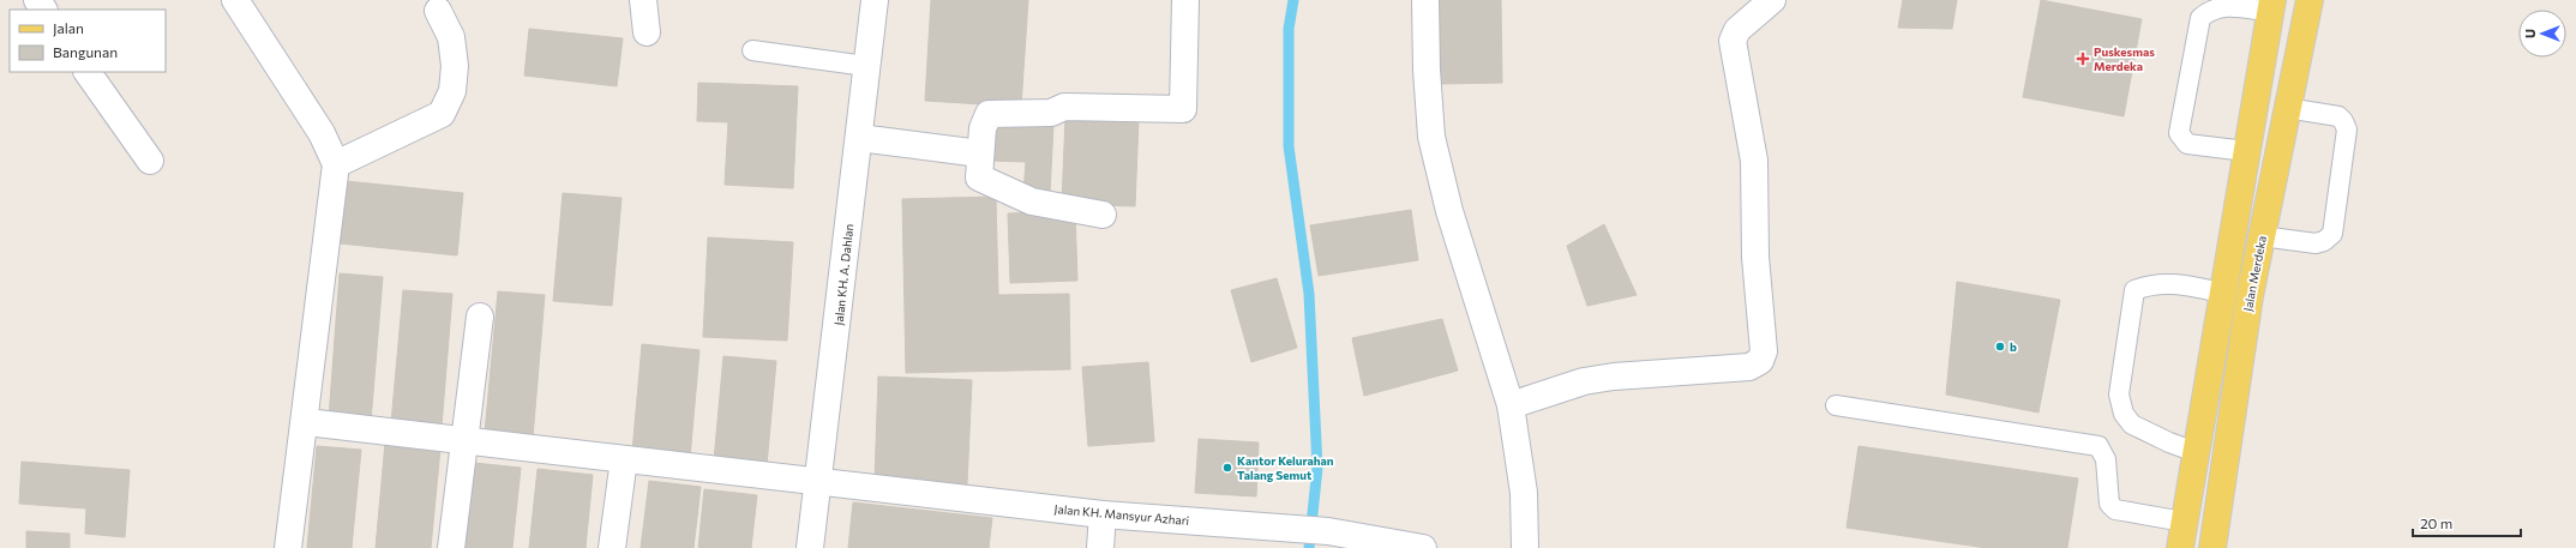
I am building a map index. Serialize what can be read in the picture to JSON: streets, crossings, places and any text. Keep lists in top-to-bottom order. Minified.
{"streets":{"main road":["Jalan Merdeka"],"street":["Jalan KH. A. Dahlan","Jalan KH. Mansyur Azhari"]},"crossings":[["Jalan KH. A. Dahlan","Jalan KH. Mansyur Azhari"]],"places":{"health":["Puskesmas Merdeka"],"other":["b","Kantor Kelurahan Talang Semut"]},"legend":["Jalan","Bangunan"],"scale_bar":"20 m","north":"left"}
